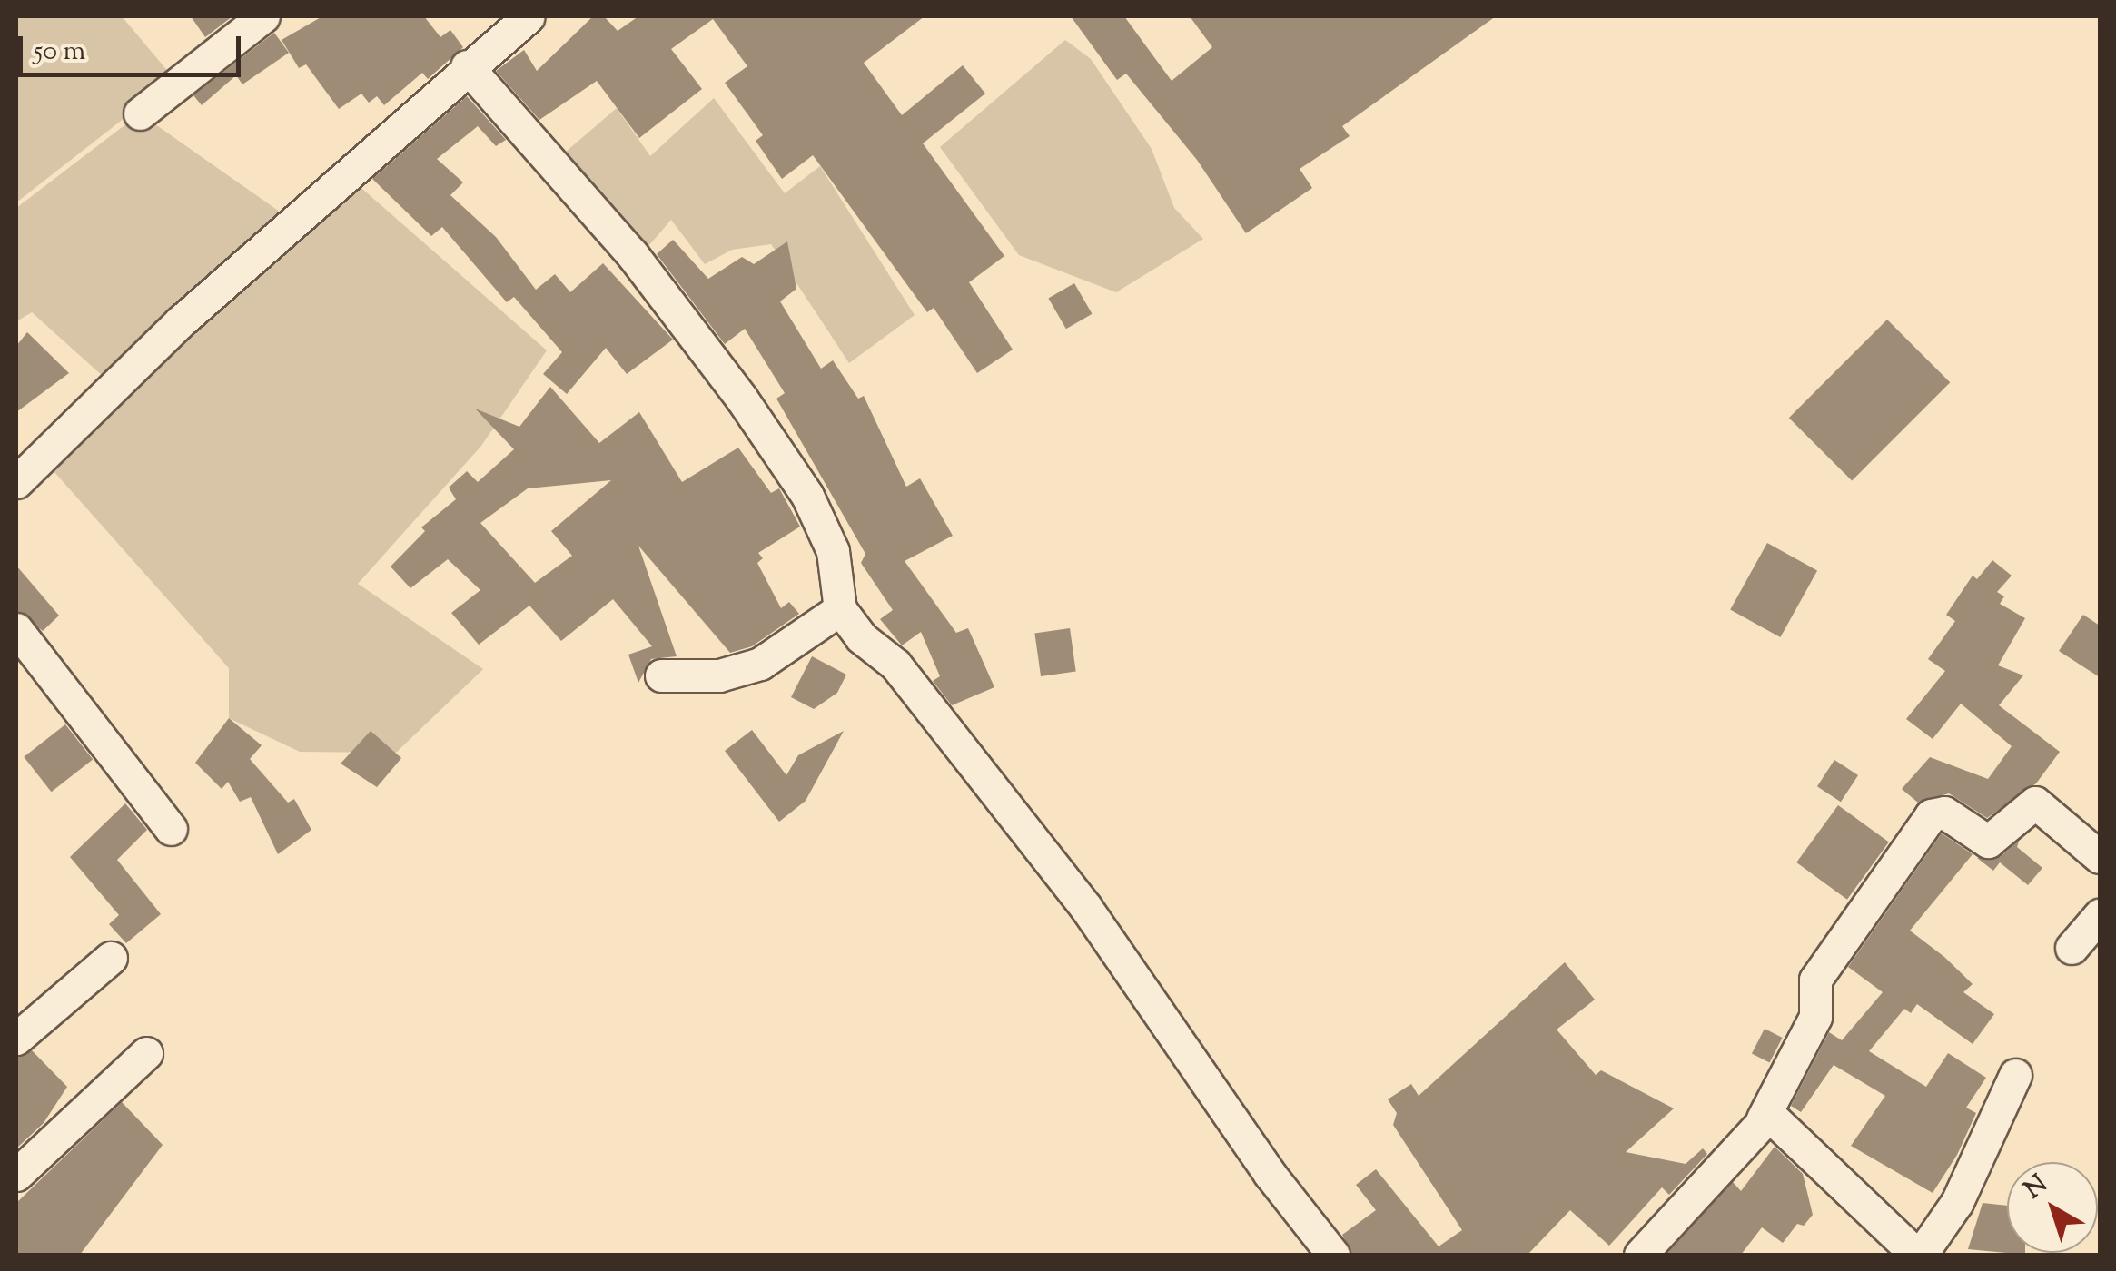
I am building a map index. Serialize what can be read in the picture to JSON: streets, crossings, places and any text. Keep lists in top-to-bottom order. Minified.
{"scale_bar":"50 m","north":"top left"}
